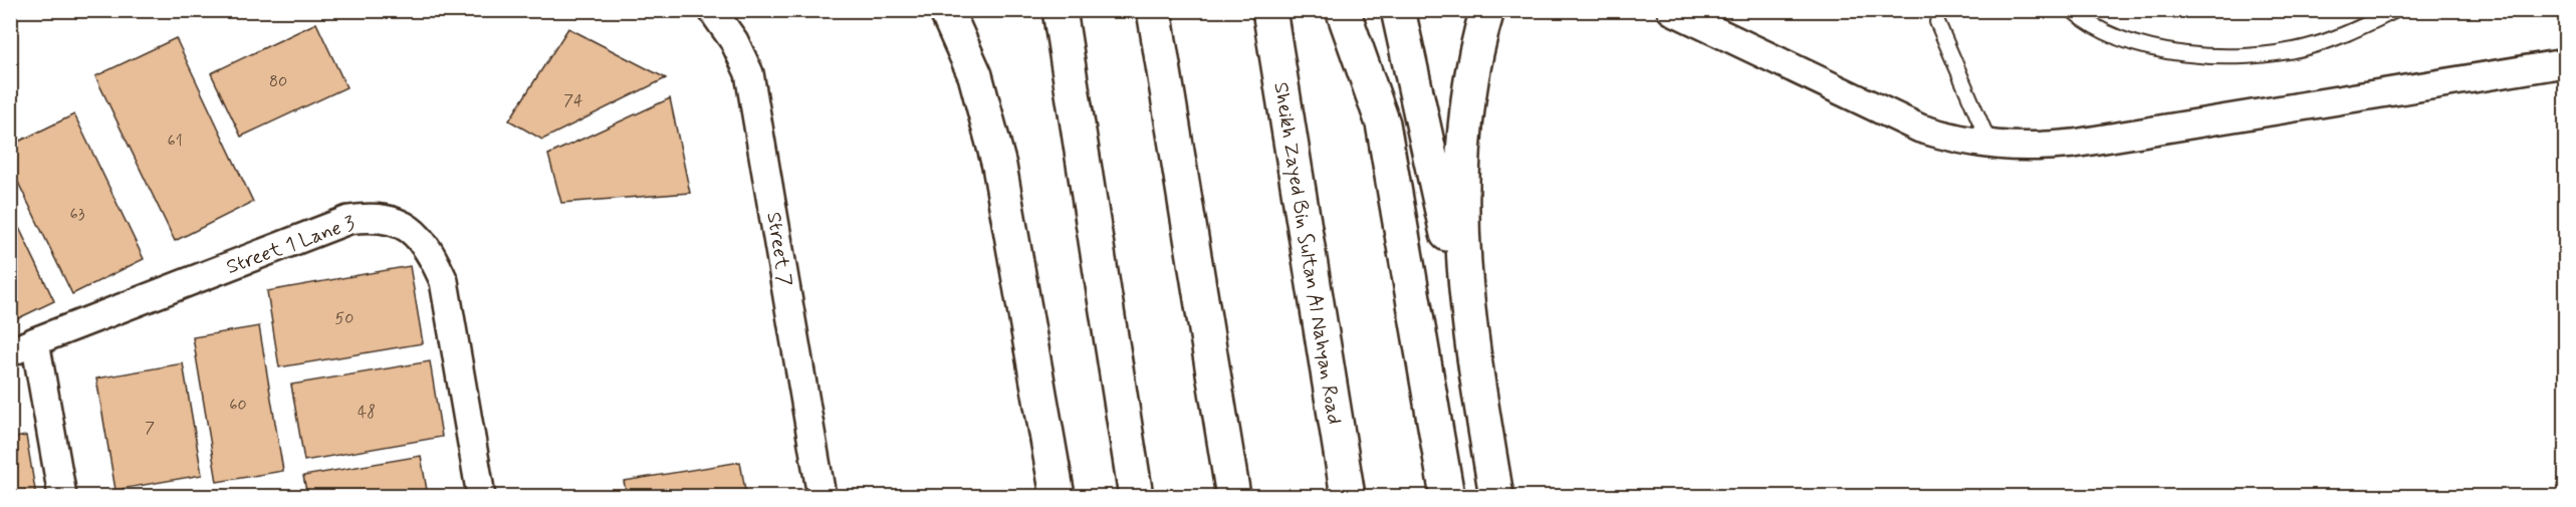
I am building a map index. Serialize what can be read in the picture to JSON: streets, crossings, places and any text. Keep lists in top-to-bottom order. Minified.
{"streets":{"main road":["Sheikh Zayed Bin Sultan Al Nahyan Road"],"street":["Street 1 Lane 3","Street 7"]},"house_numbers":["80","74","61","63","50","60","48","7"]}
